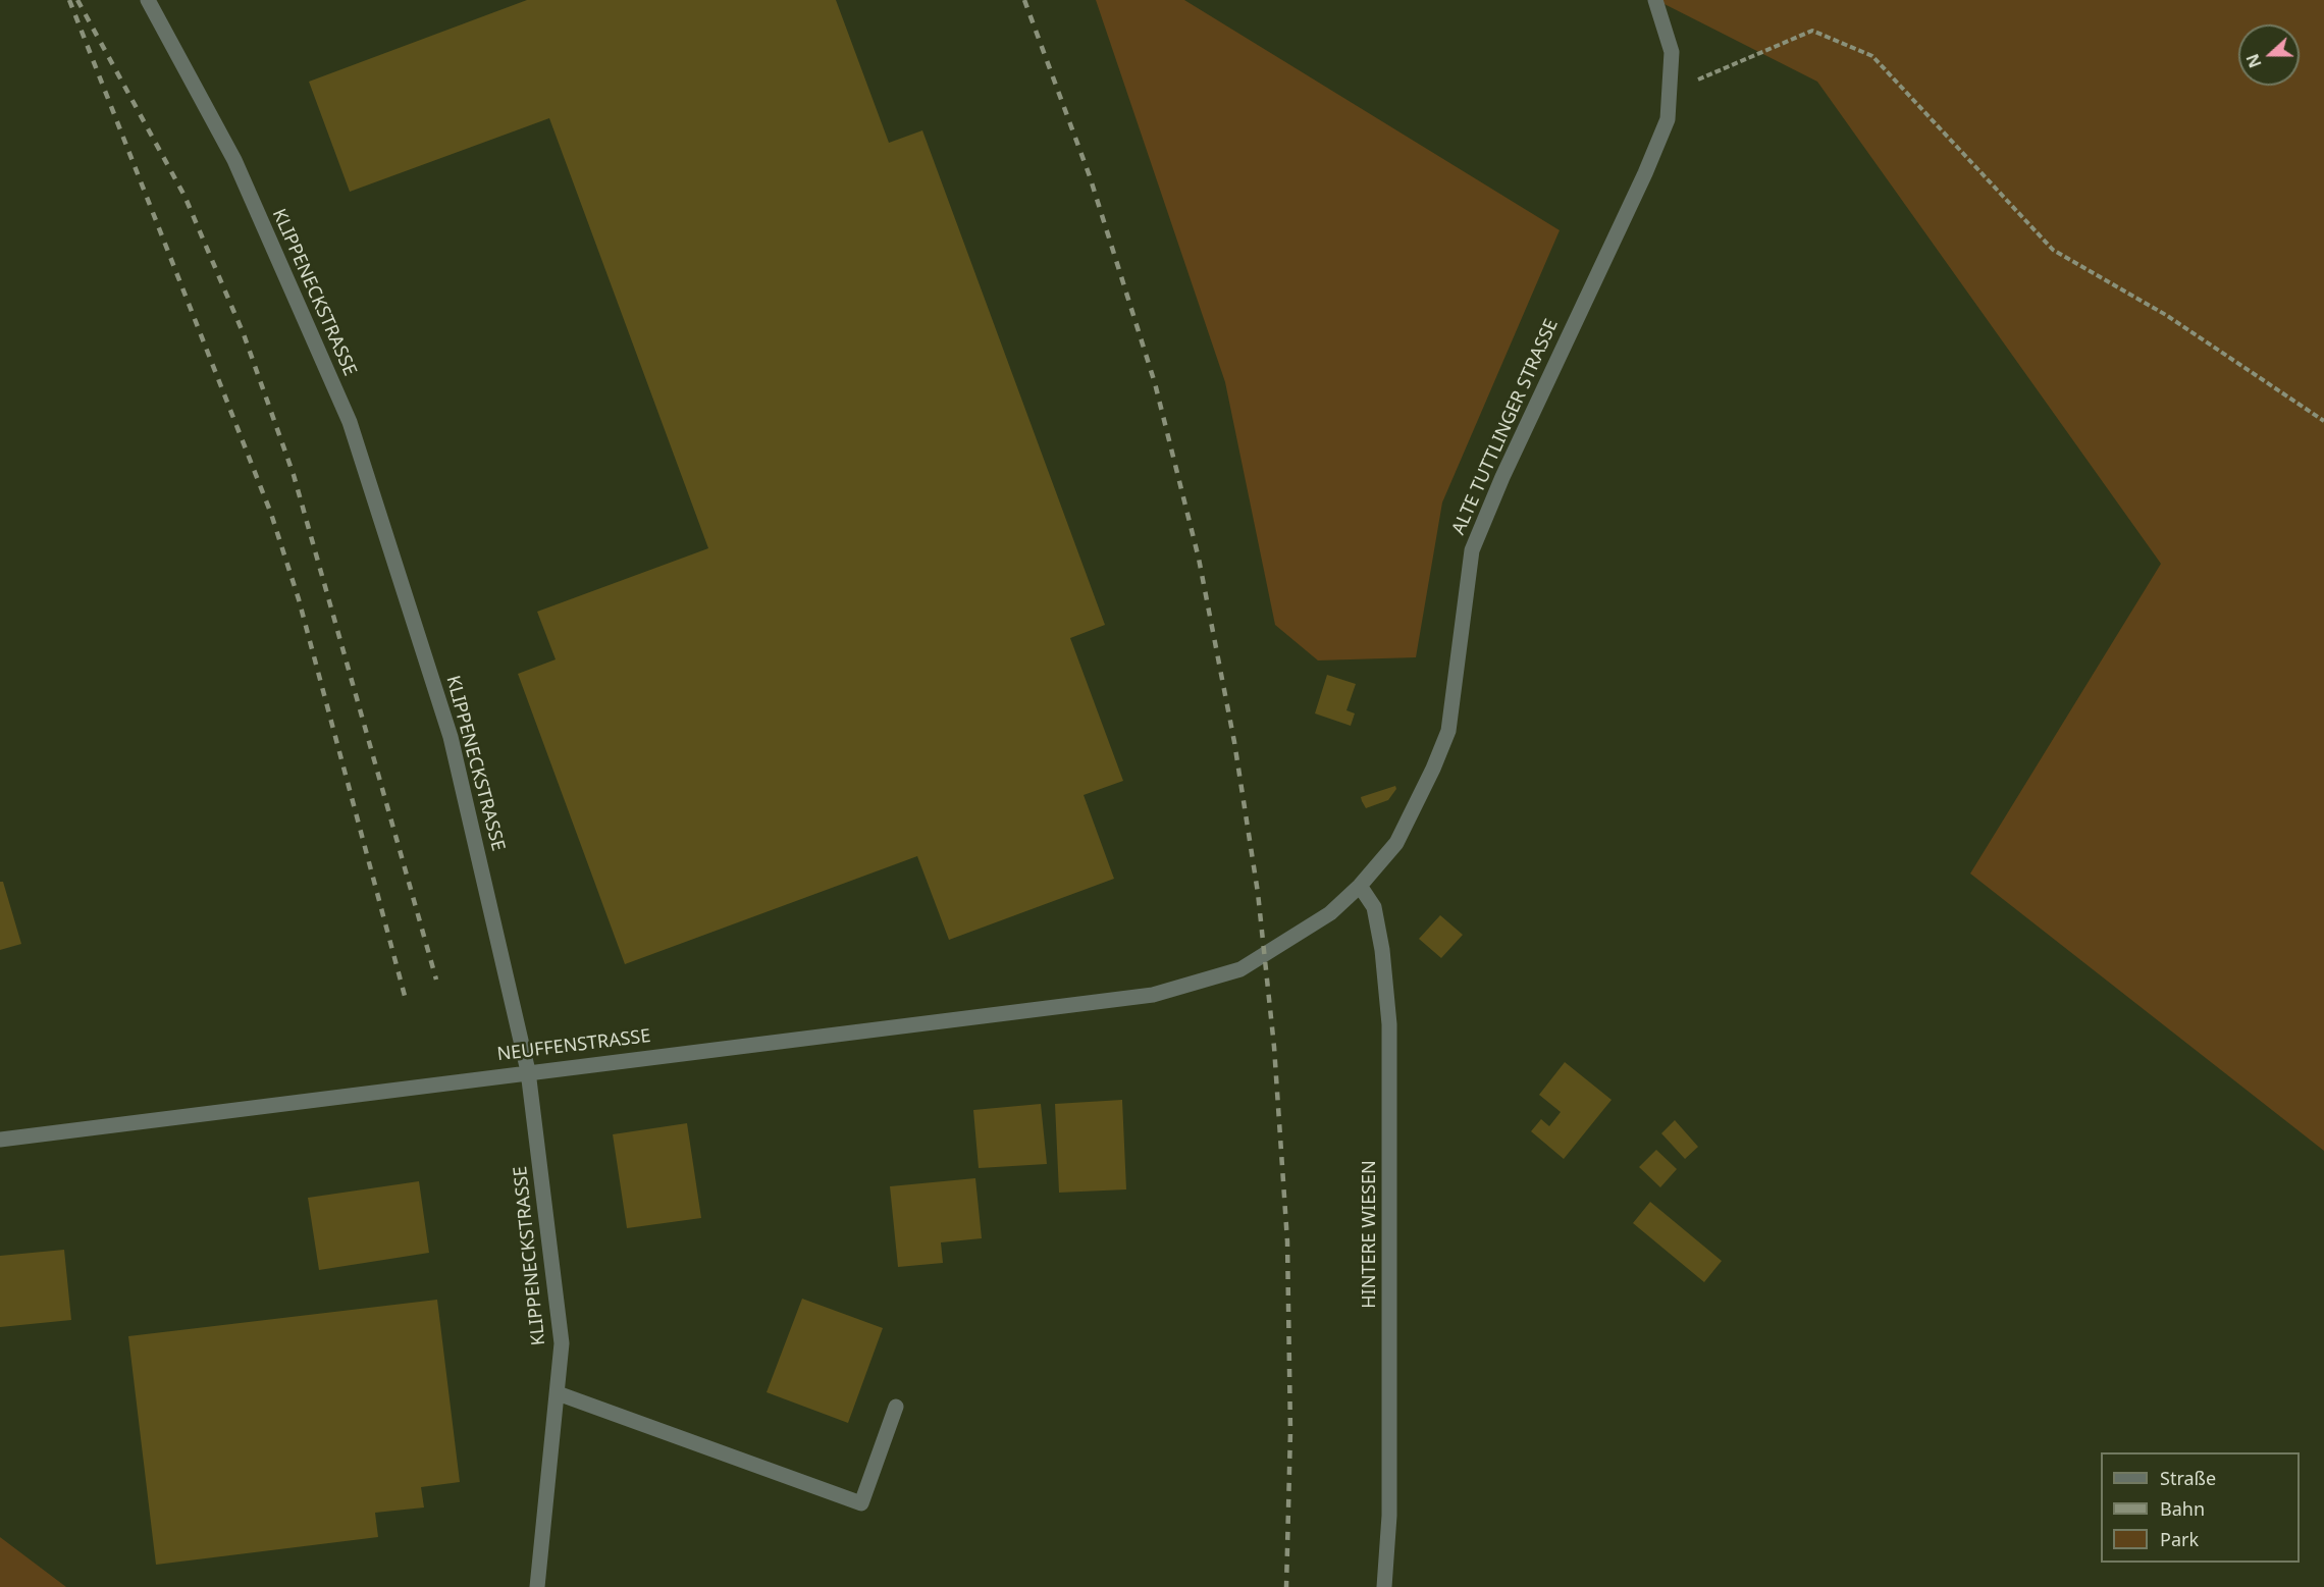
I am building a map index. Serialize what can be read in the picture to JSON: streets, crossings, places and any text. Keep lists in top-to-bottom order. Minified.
{"streets":{"street":["KLIPPENECKSTRASSE","ALTE TUTTLINGER STRASSE","NEUFFENSTRASSE","HINTERE WIESEN"]},"crossings":[["KLIPPENECKSTRASSE","NEUFFENSTRASSE"],["ALTE TUTTLINGER STRASSE","NEUFFENSTRASSE"],["ALTE TUTTLINGER STRASSE","HINTERE WIESEN"]],"legend":["Straße","Bahn","Park"],"north":"left"}
